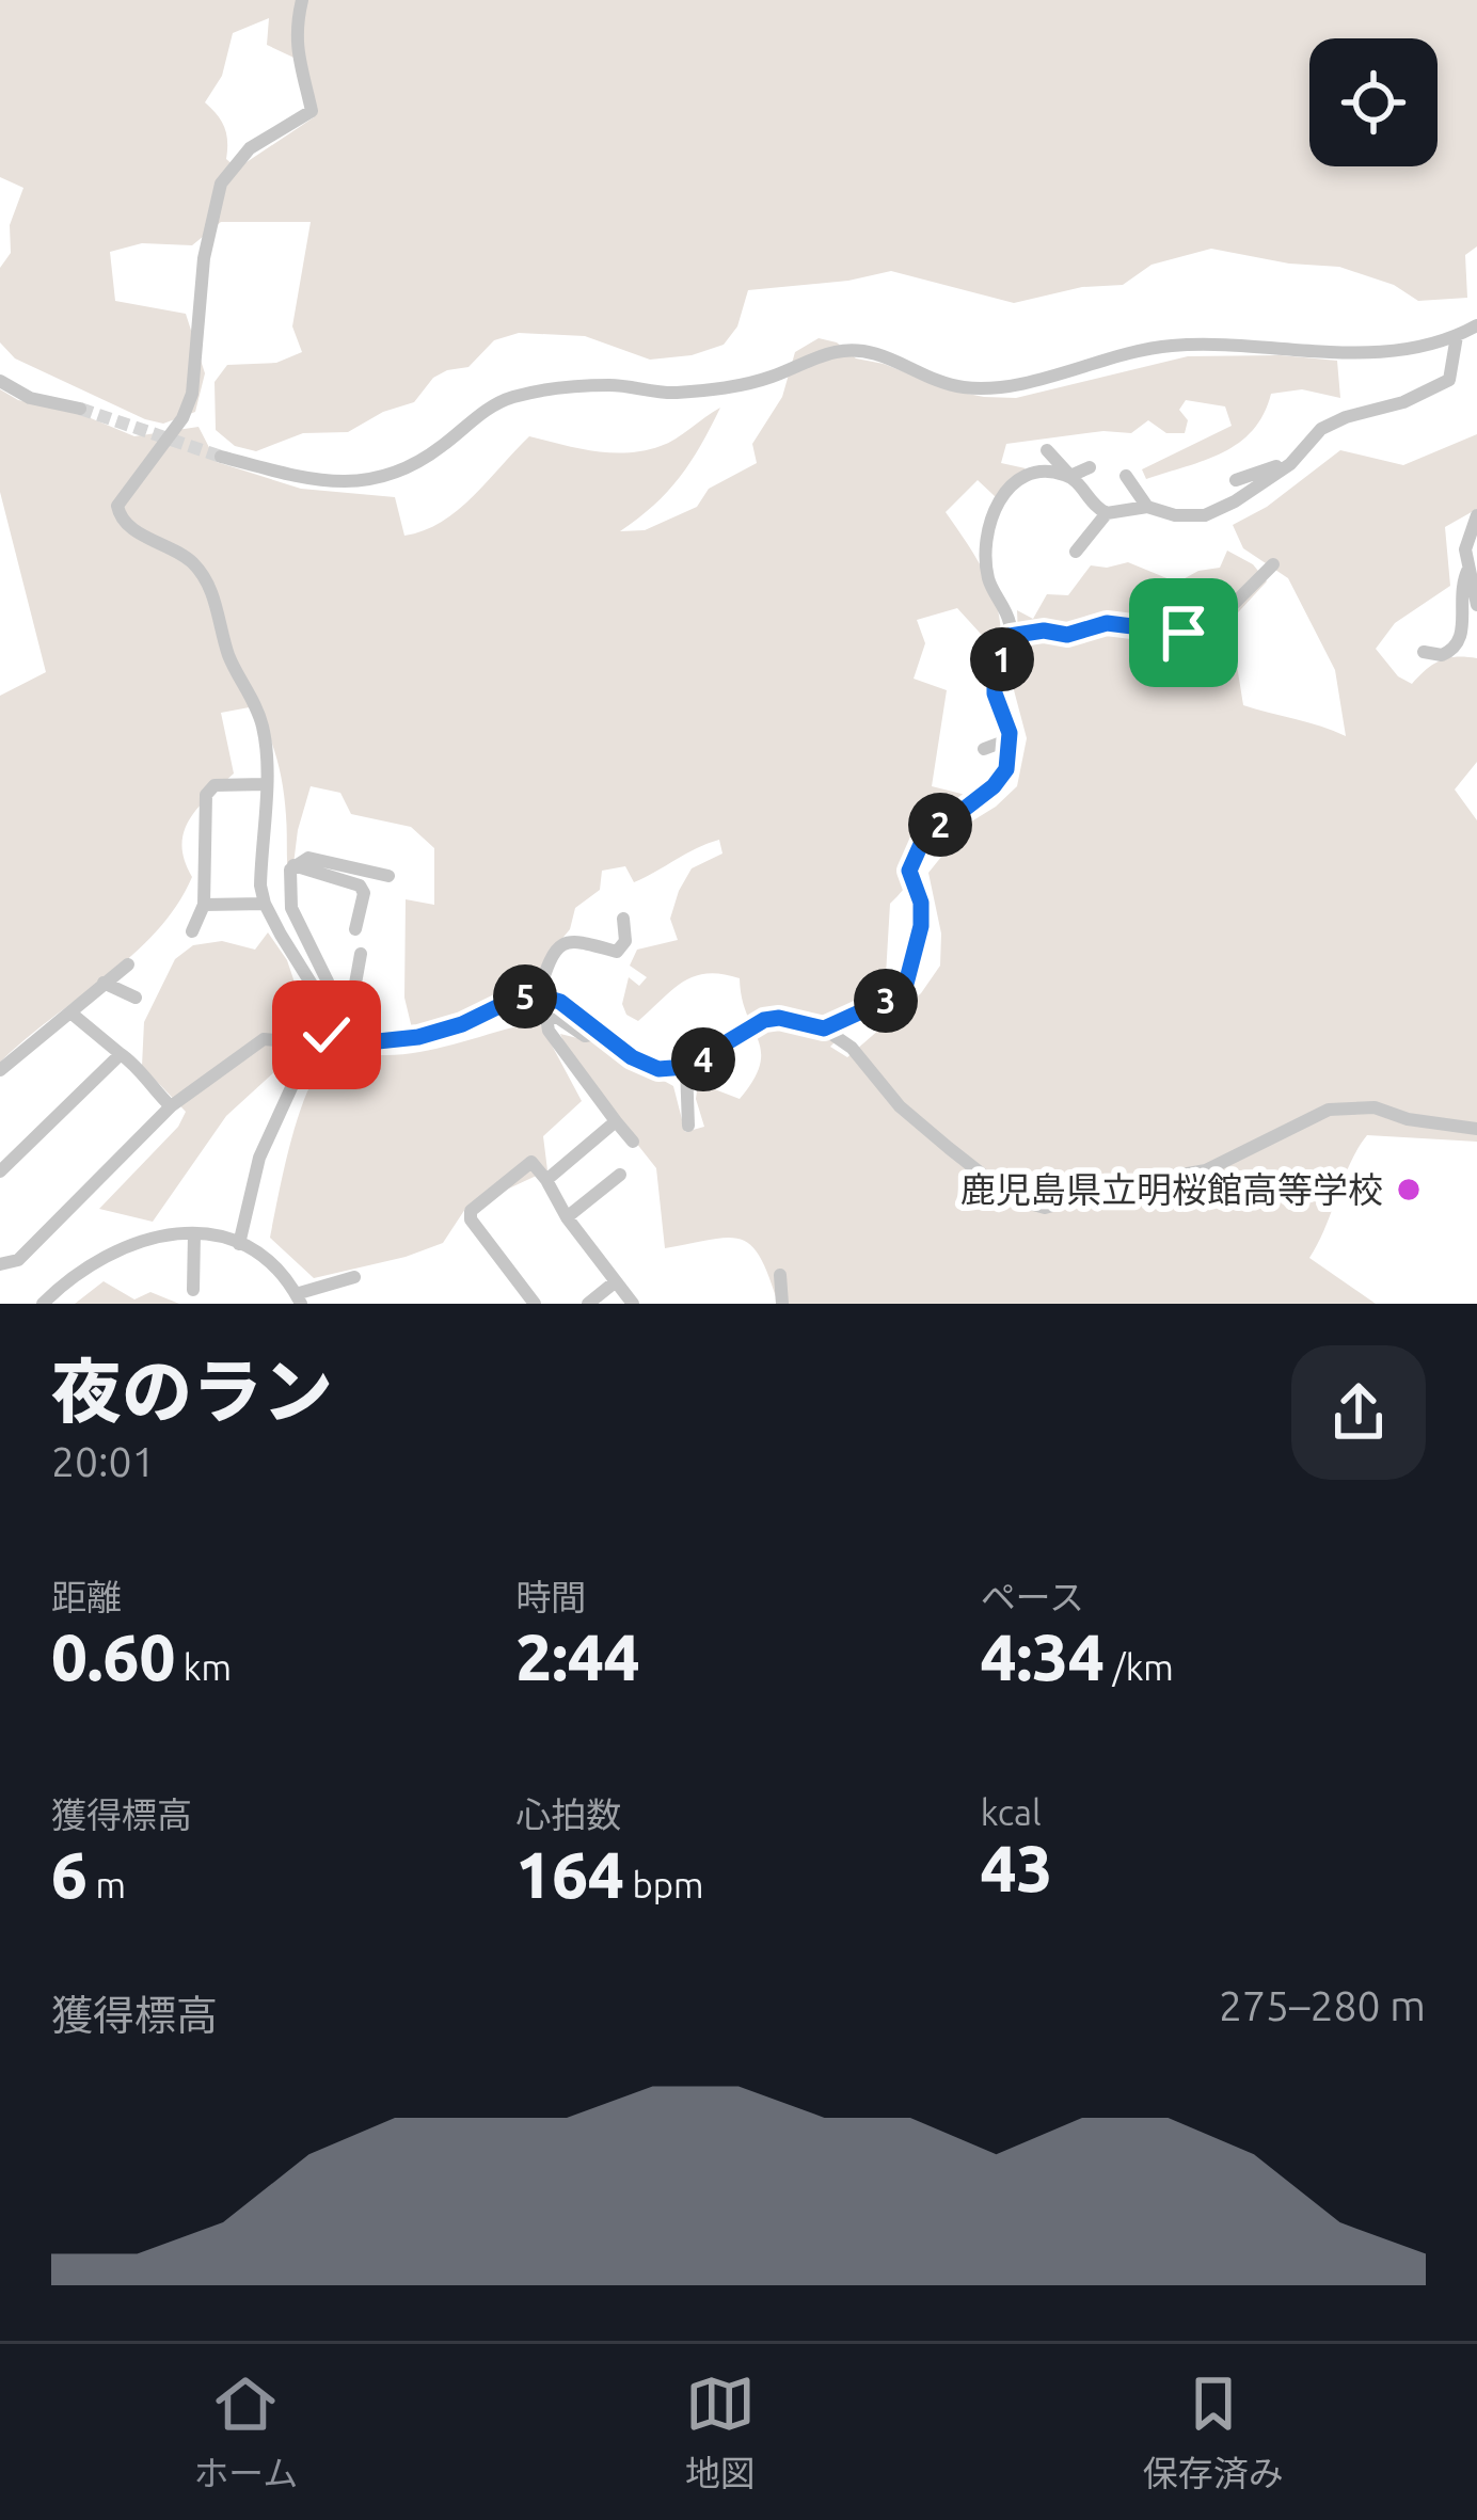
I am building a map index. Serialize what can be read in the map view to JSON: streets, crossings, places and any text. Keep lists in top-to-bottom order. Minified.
{"places":["鹿児島県立明桜館高等学校"],"page":{"pins":["1","2","5","3","4"],"heading":["夜のラン","20:01"],"stats":[["距離","0.60 km"],["時間","2:44"],["ペース","4:34 /km"],["獲得標高","6 m"],["心拍数","164 bpm"],["kcal","43"]],"chart":["獲得標高","275–280 m"],"tabs":["ホーム","地図","保存済み"]}}
